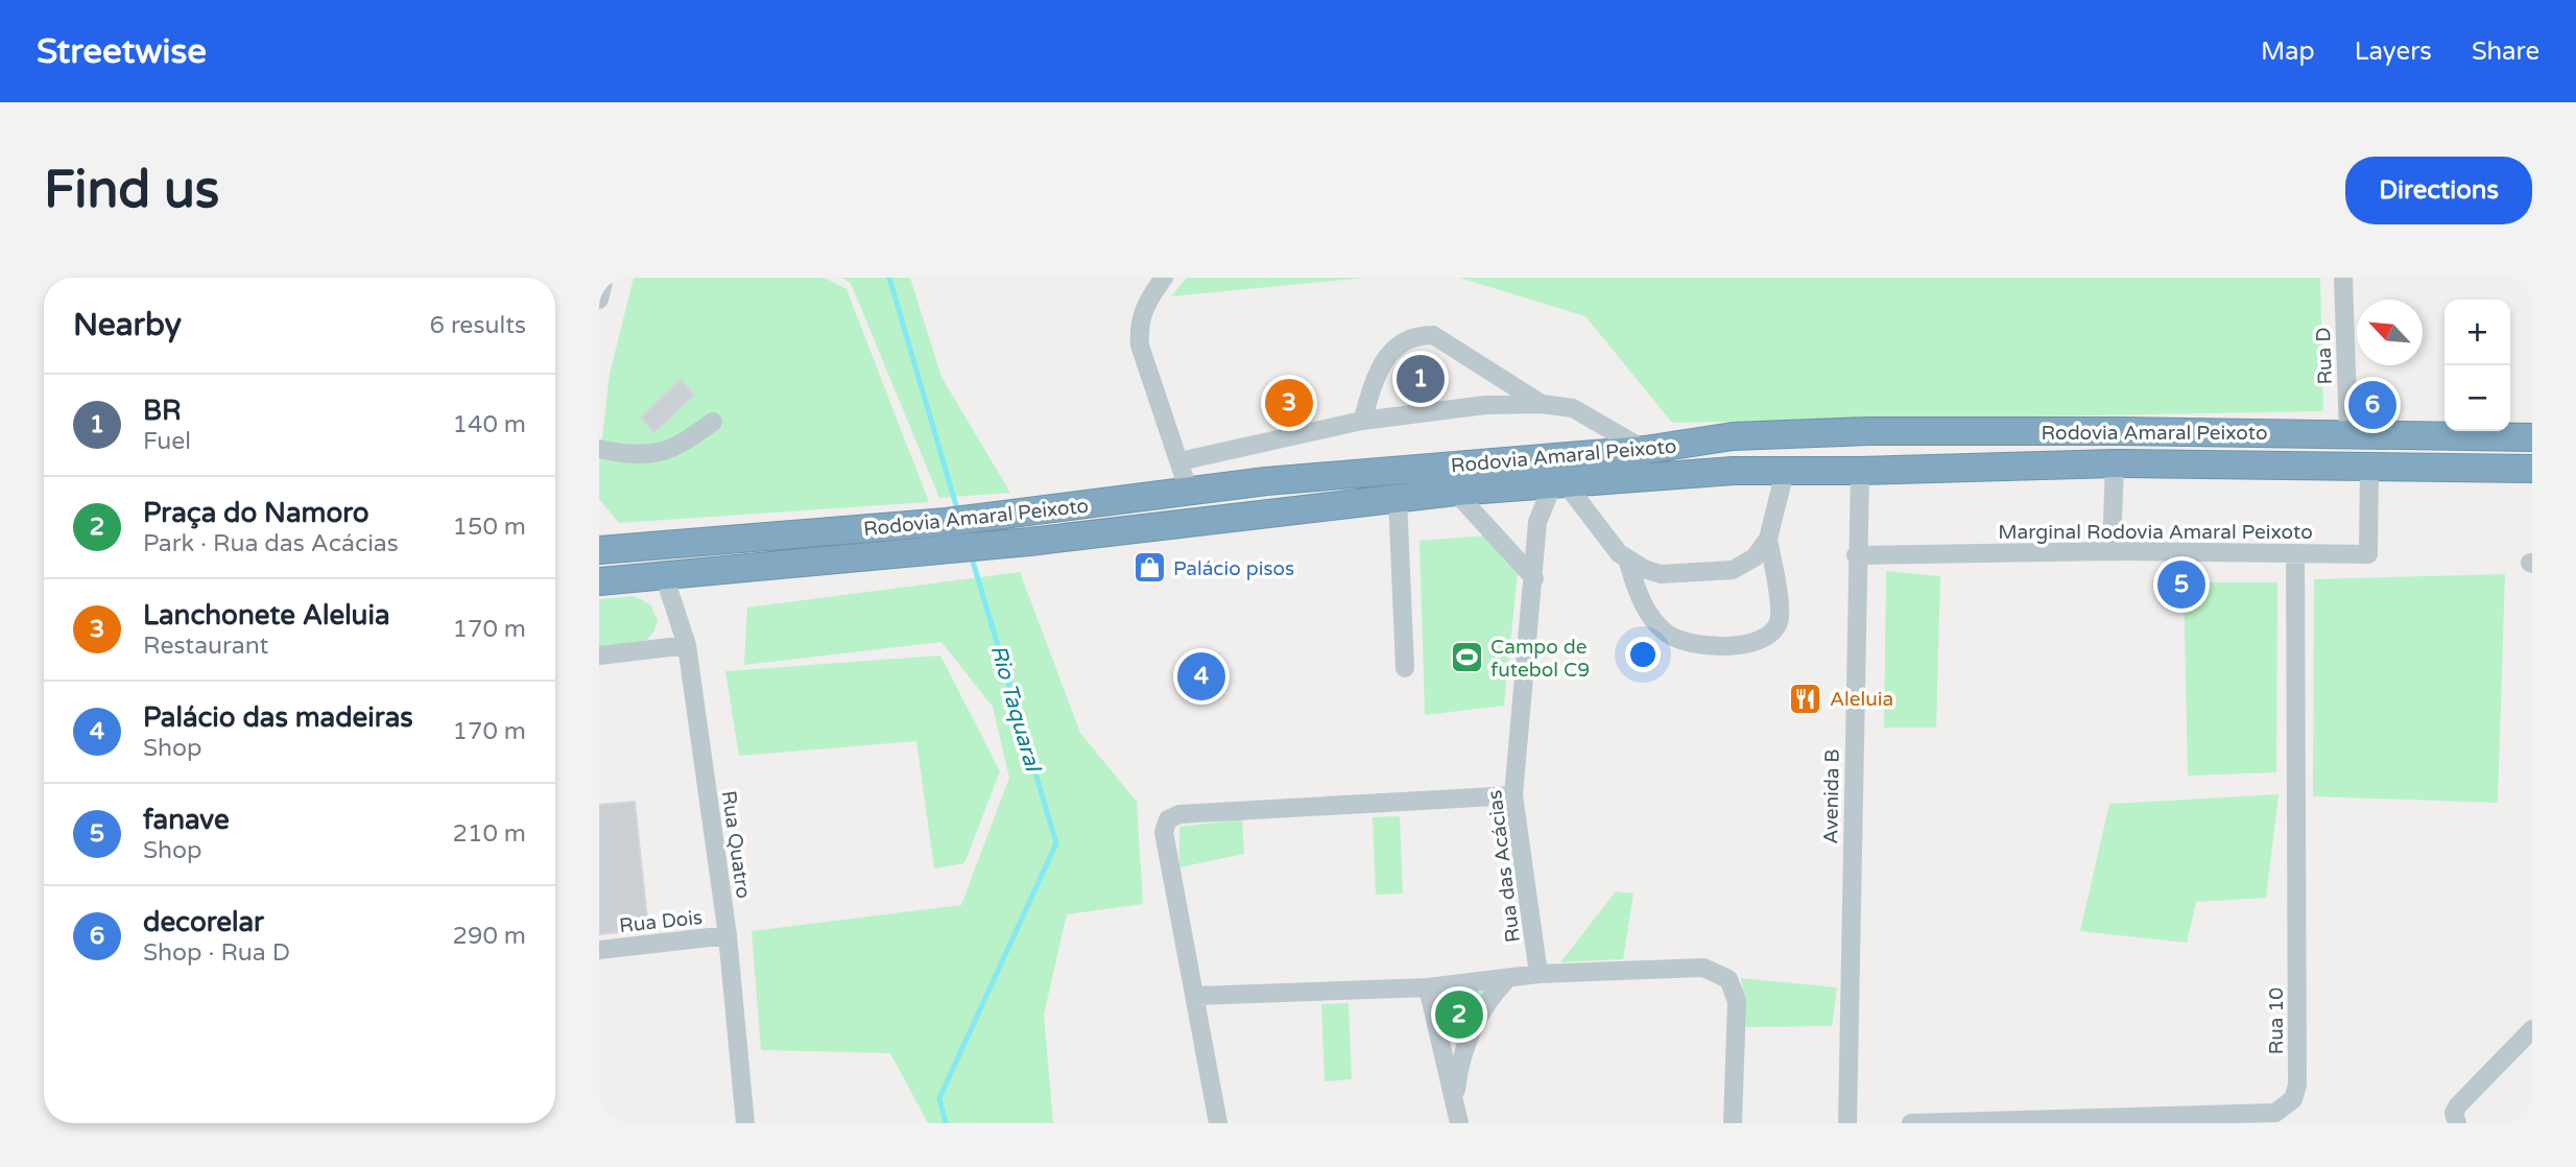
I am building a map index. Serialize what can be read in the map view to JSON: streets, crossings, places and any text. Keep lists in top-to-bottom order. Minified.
{"streets":{"highway":["Rodovia Amaral Peixoto"],"street":["Rua D","Marginal Rodovia Amaral Peixoto","Avenida B","Rua Quatro","Rua das Acácias","Rua Dois","Rua 10"]},"crossings":[["Rua D","Rodovia Amaral Peixoto"],["Rodovia Amaral Peixoto","Marginal Rodovia Amaral Peixoto"],["Rodovia Amaral Peixoto","Avenida B"],["Rodovia Amaral Peixoto","Rua Quatro"],["Rodovia Amaral Peixoto","Rua das Acácias"],["Marginal Rodovia Amaral Peixoto","Avenida B"],["Marginal Rodovia Amaral Peixoto","Rua 10"],["Rua Quatro","Rua Dois"]],"water":["Rio Taquaral"],"places":{"shop":["Palácio pisos"],"sports":["Campo de futebol C9"],"restaurant":["Aleluia"]},"north":"top left","page":{"header":"Streetwise","nav":["Map","Layers","Share"],"buttons":"Directions","title":"Find us","heading":["Nearby","6 results"],"map_buttons":["+","−"],"pins":["1","3","6","5","4","2"],"list":[{"mark":"1","name":"BR","note":"Fuel","value":"140 m"},{"mark":"2","name":"Praça do Namoro","note":"Park · Rua das Acácias","value":"150 m"},{"mark":"3","name":"Lanchonete Aleluia","note":"Restaurant","value":"170 m"},{"mark":"4","name":"Palácio das madeiras","note":"Shop","value":"170 m"},{"mark":"5","name":"fanave","note":"Shop","value":"210 m"},{"mark":"6","name":"decorelar","note":"Shop · Rua D","value":"290 m"}]}}
